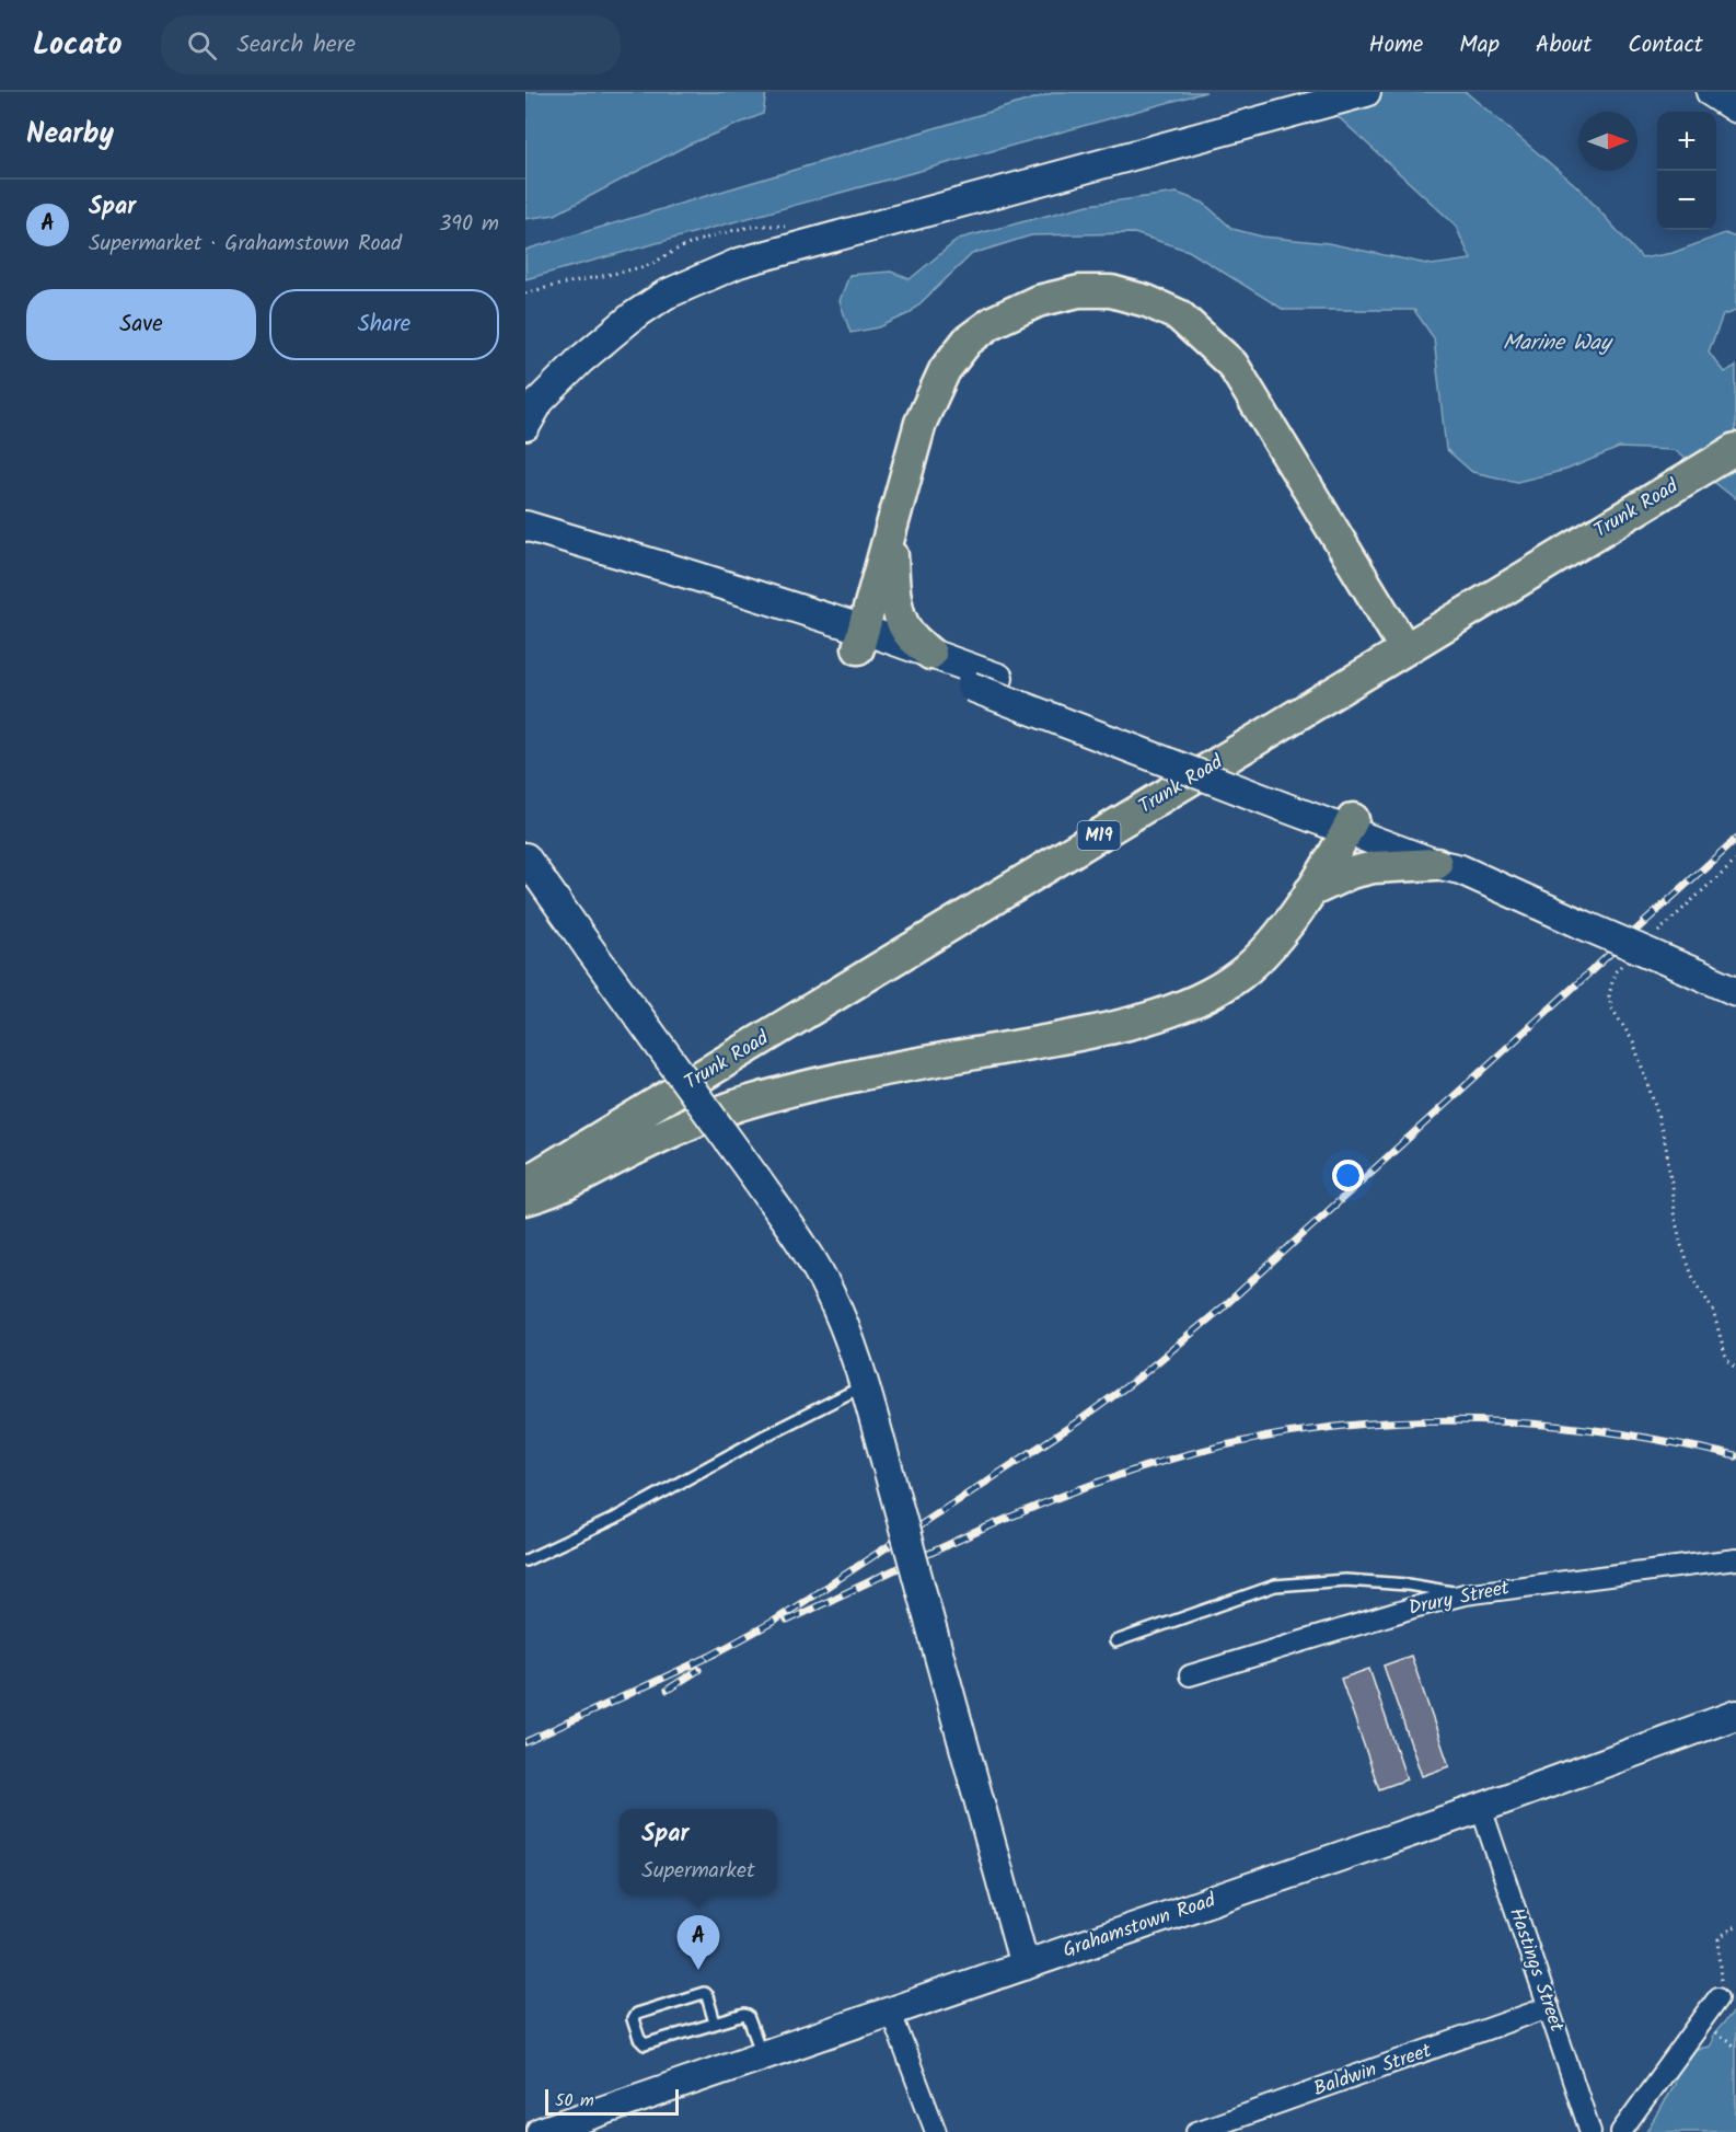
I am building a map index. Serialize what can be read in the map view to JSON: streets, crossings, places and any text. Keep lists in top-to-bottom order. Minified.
{"streets":{"main road":["Trunk Road","M19","Grahamstown Road"],"street":["Drury Street","Hastings Street","Baldwin Street"]},"crossings":[["Grahamstown Road","Hastings Street"],["Hastings Street","Baldwin Street"]],"water":["Marine Way"],"scale_bar":"50 m","north":"right","page":{"header":"Locato","search":"Search here","nav":["Home","Map","About","Contact"],"heading":"Nearby","map_buttons":["+","−"],"list":[{"mark":"A","name":"Spar","note":"Supermarket · Grahamstown Road","value":"390 m"}],"buttons":["Save","Share"],"popup":["Spar","Supermarket"],"pins":"A","scale":"50 m"}}
